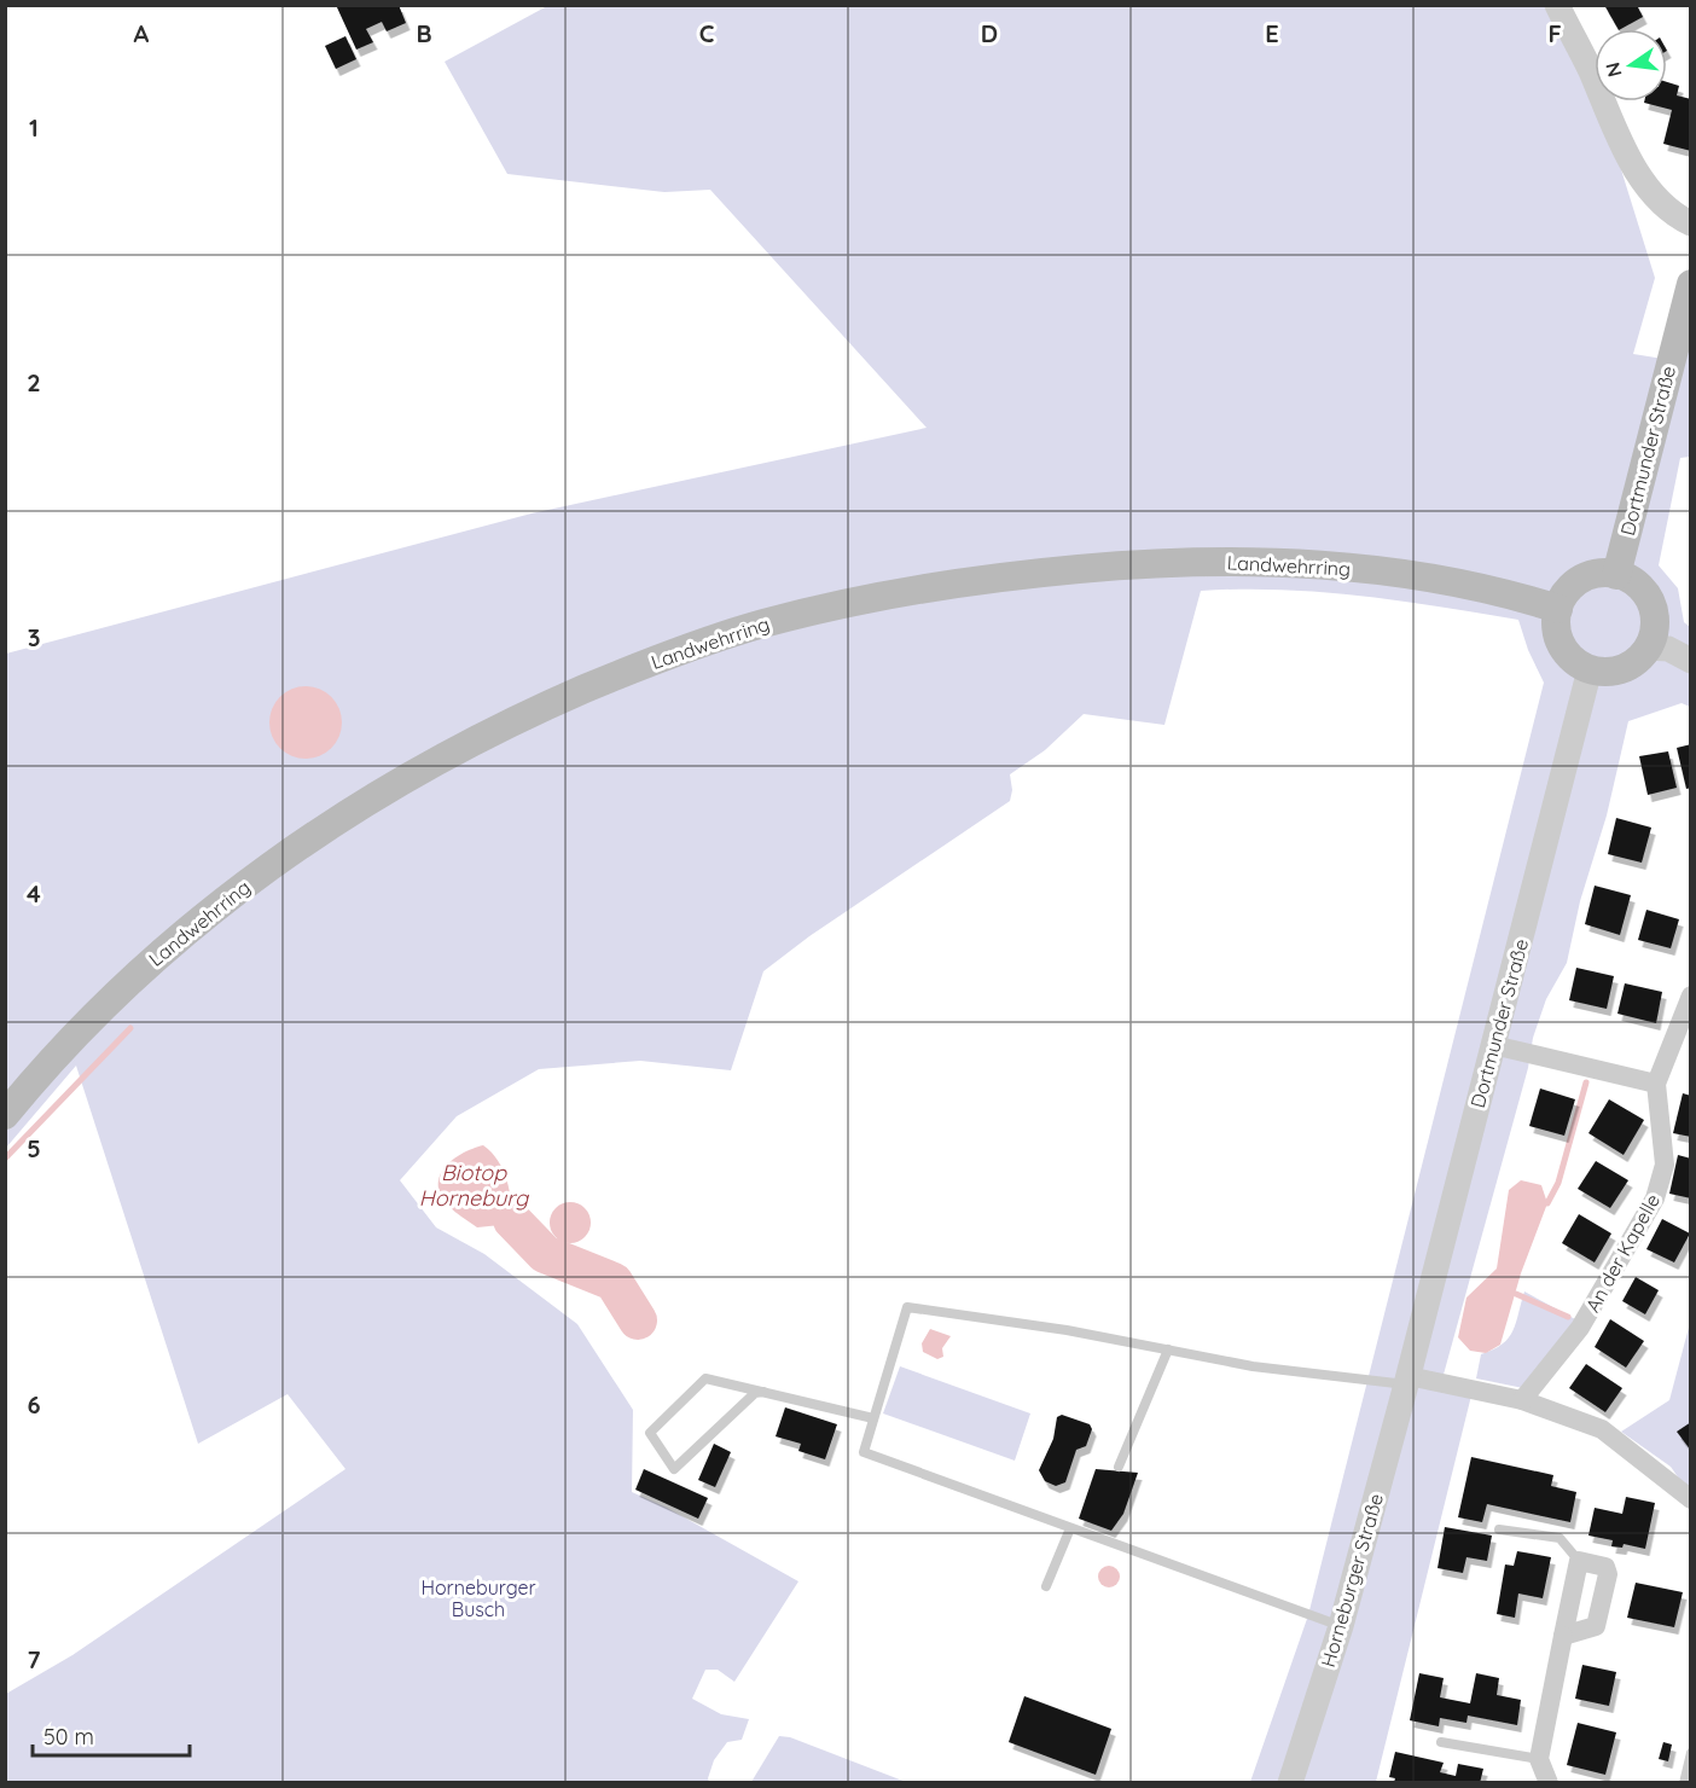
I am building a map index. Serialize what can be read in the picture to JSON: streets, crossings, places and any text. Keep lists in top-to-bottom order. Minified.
{"streets":{"main road":["Dortmunder Straße","Landwehrring"],"street":["An der Kapelle","Horneburger Straße"]},"crossings":[["Dortmunder Straße","Landwehrring"],["Dortmunder Straße","Horneburger Straße"]],"water":["Biotop Horneburg"],"parks":["Horneburger Busch"],"scale_bar":"50 m","north":"left","grid":{"columns":["A","B","C","D","E","F"],"rows":["1","2","3","4","5","6","7"]}}
